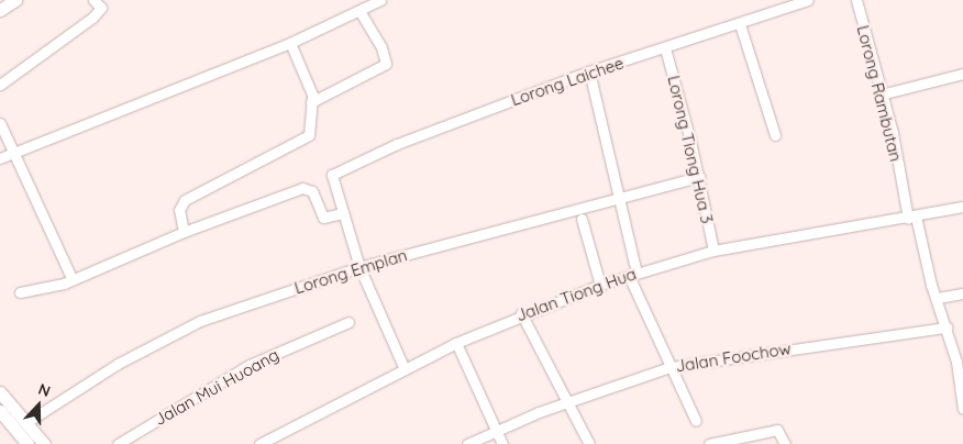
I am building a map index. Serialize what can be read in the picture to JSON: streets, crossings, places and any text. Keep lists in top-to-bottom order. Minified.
{"streets":{"street":["Lorong Laichee","Lorong Rambutan","Lorong Tiong Hua 3","Lorong Emplan","Jalan Tiong Hua","Jalan Foochow","Jalan Mui Huoang"]},"crossings":[["Lorong Laichee","Lorong Tiong Hua 3"],["Lorong Rambutan","Jalan Tiong Hua"],["Lorong Rambutan","Jalan Foochow"],["Lorong Tiong Hua 3","Lorong Emplan"],["Lorong Tiong Hua 3","Jalan Tiong Hua"]],"north":"top"}
